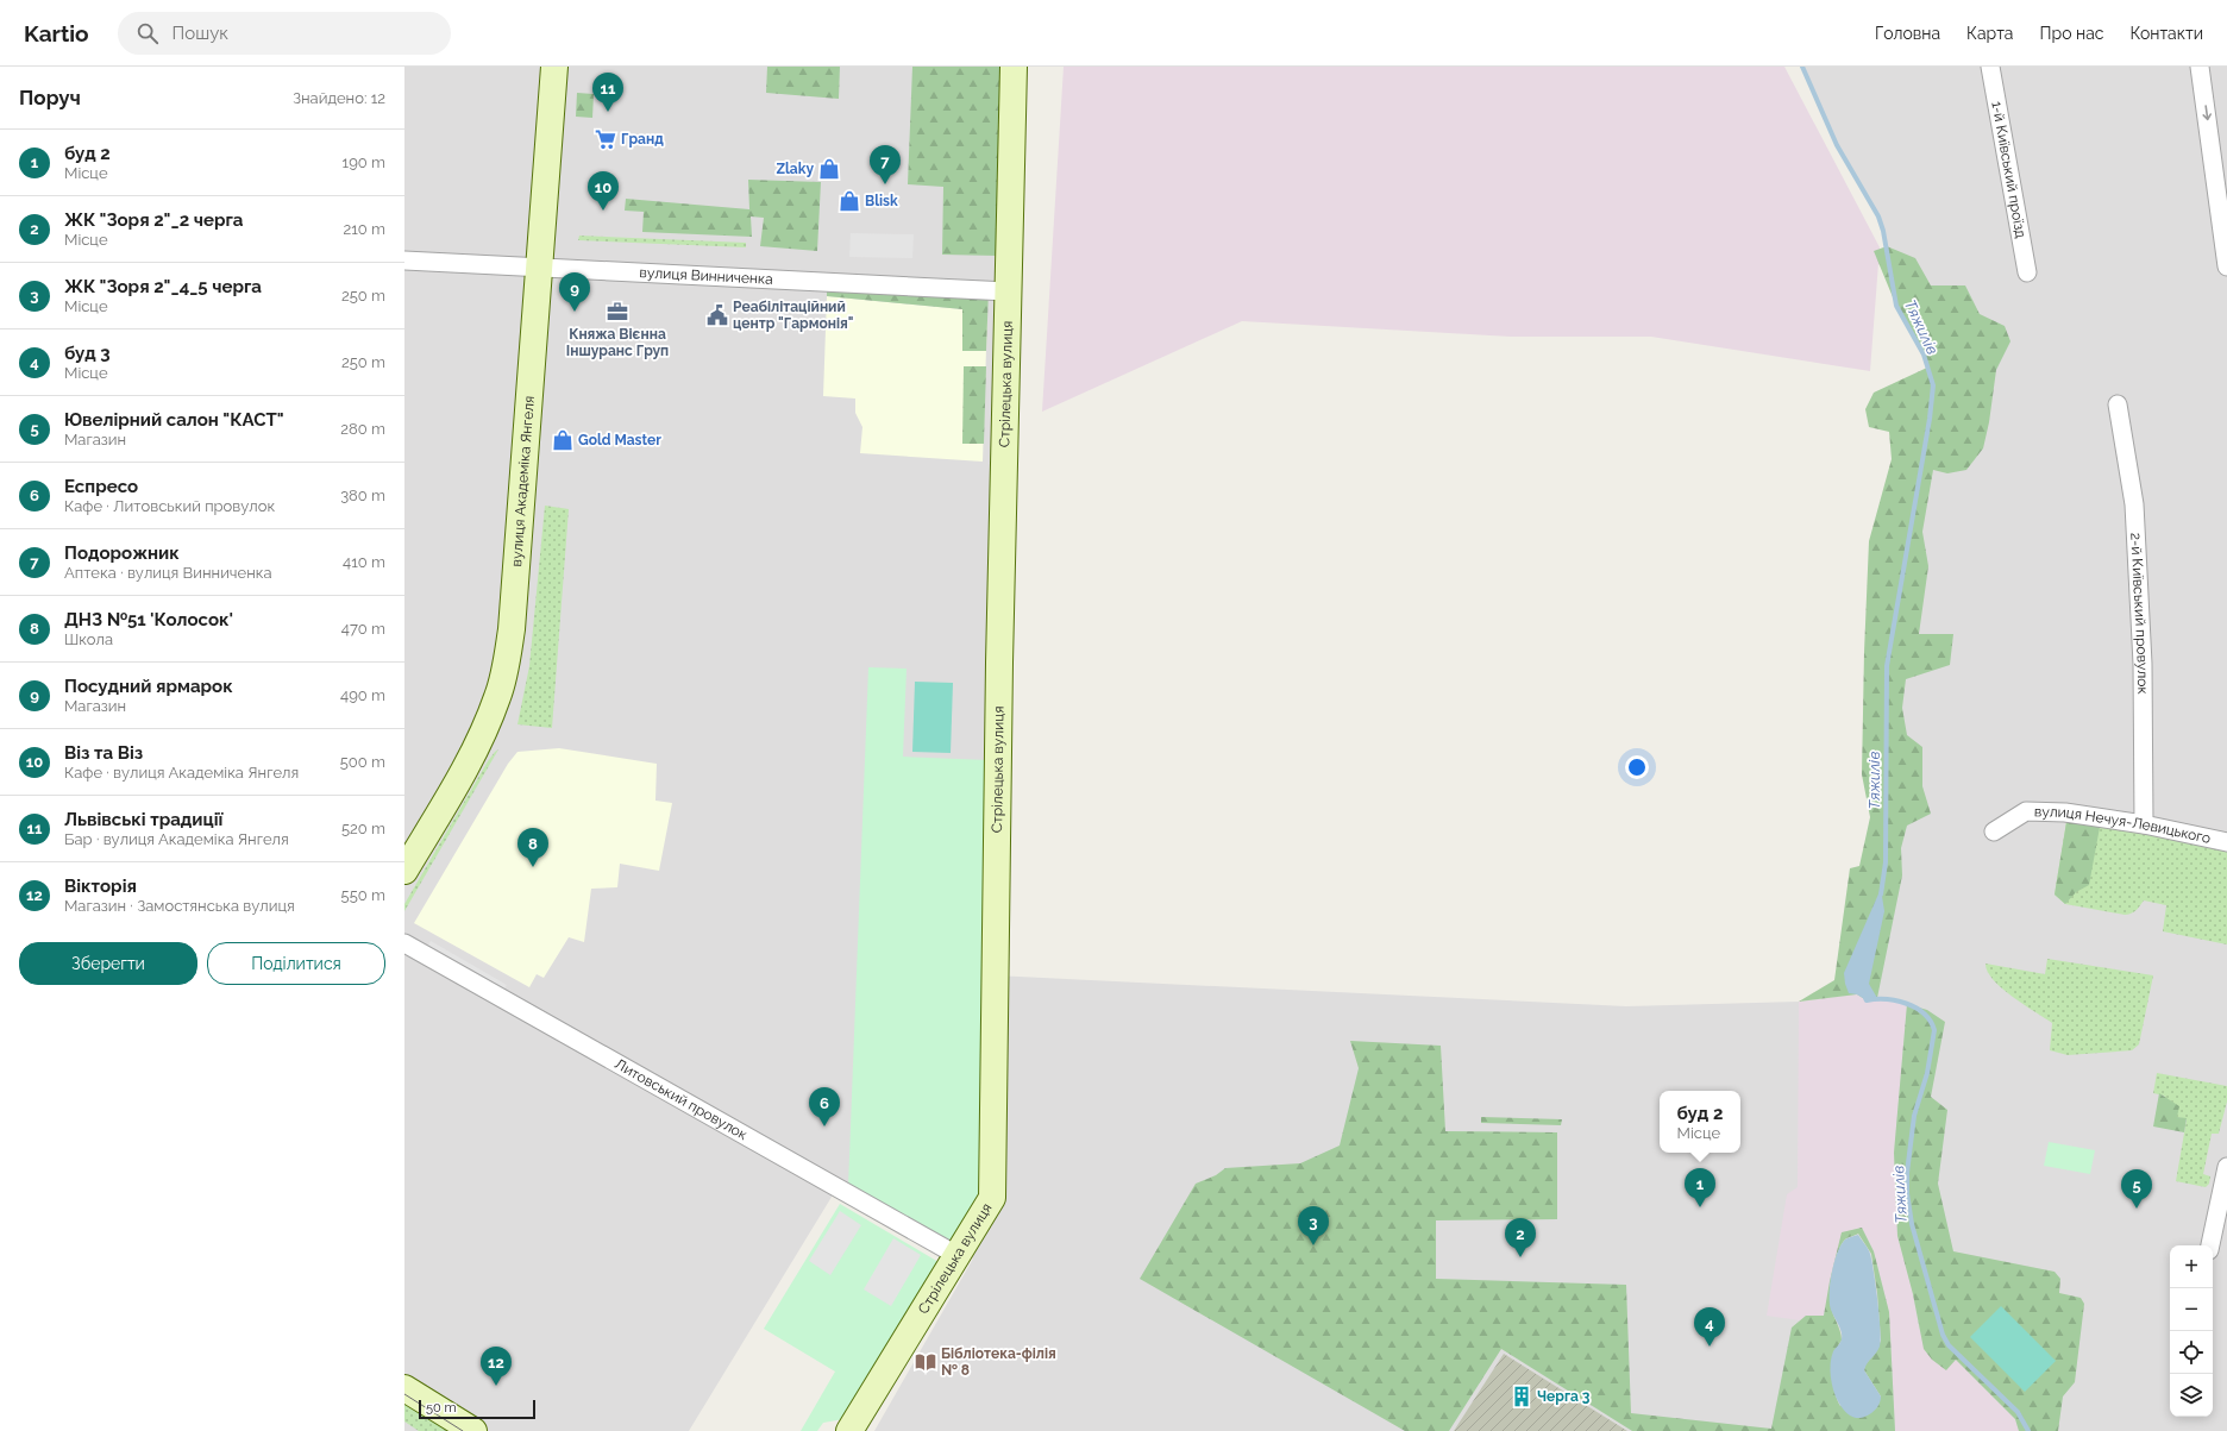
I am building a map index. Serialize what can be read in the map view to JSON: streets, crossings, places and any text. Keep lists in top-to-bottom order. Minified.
{"streets":{"street":["1-й Київський проїзд","вулиця Винниченка","Стрілецька вулиця","вулиця Академіка Янгеля","2-й Київський провулок","вулиця Нечуя-Левицького","Литовський провулок"]},"crossings":[["вулиця Винниченка","Стрілецька вулиця"],["вулиця Винниченка","вулиця Академіка Янгеля"],["Стрілецька вулиця","Литовський провулок"],["2-й Київський провулок","вулиця Нечуя-Левицького"]],"water":["Тяжилів"],"places":{"supermarket":["Гранд"],"shop":["Zlaky","Blisk","Gold Master"],"office":["Княжа Вієнна Іншуранс Груп"],"public building":["Реабілітаційний центр \"Гармонія\""],"library":["Бібліотека-філія № 8"],"building":["Черга 3"]},"scale_bar":"50 m","page":{"header":"Kartio","search":"Пошук","nav":["Головна","Карта","Про нас","Контакти"],"heading":["Поруч","Знайдено: 12"],"pins":["11","7","10","9","8","6","1","5","3","2","4","12"],"list":[{"mark":"1","name":"буд 2","note":"Місце","value":"190 m"},{"mark":"2","name":"ЖК \"Зоря 2\"_2 черга","note":"Місце","value":"210 m"},{"mark":"3","name":"ЖК \"Зоря 2\"_4_5 черга","note":"Місце","value":"250 m"},{"mark":"4","name":"буд 3","note":"Місце","value":"250 m"},{"mark":"5","name":"Ювелірний салон \"КАСТ\"","note":"Магазин","value":"280 m"},{"mark":"6","name":"Еспресо","note":"Кафе · Литовський провулок","value":"380 m"},{"mark":"7","name":"Подорожник","note":"Аптека · вулиця Винниченка","value":"410 m"},{"mark":"8","name":"ДНЗ №51 'Колосок'","note":"Школа","value":"470 m"},{"mark":"9","name":"Посудний ярмарок","note":"Магазин","value":"490 m"},{"mark":"10","name":"Віз та Віз","note":"Кафе · вулиця Академіка Янгеля","value":"500 m"},{"mark":"11","name":"Львівські традиції","note":"Бар · вулиця Академіка Янгеля","value":"520 m"},{"mark":"12","name":"Вікторія","note":"Магазин · Замостянська вулиця","value":"550 m"}],"buttons":["Зберегти","Поділитися"],"popup":["буд 2","Місце"],"map_buttons":["+","−"],"scale":"50 m"}}
